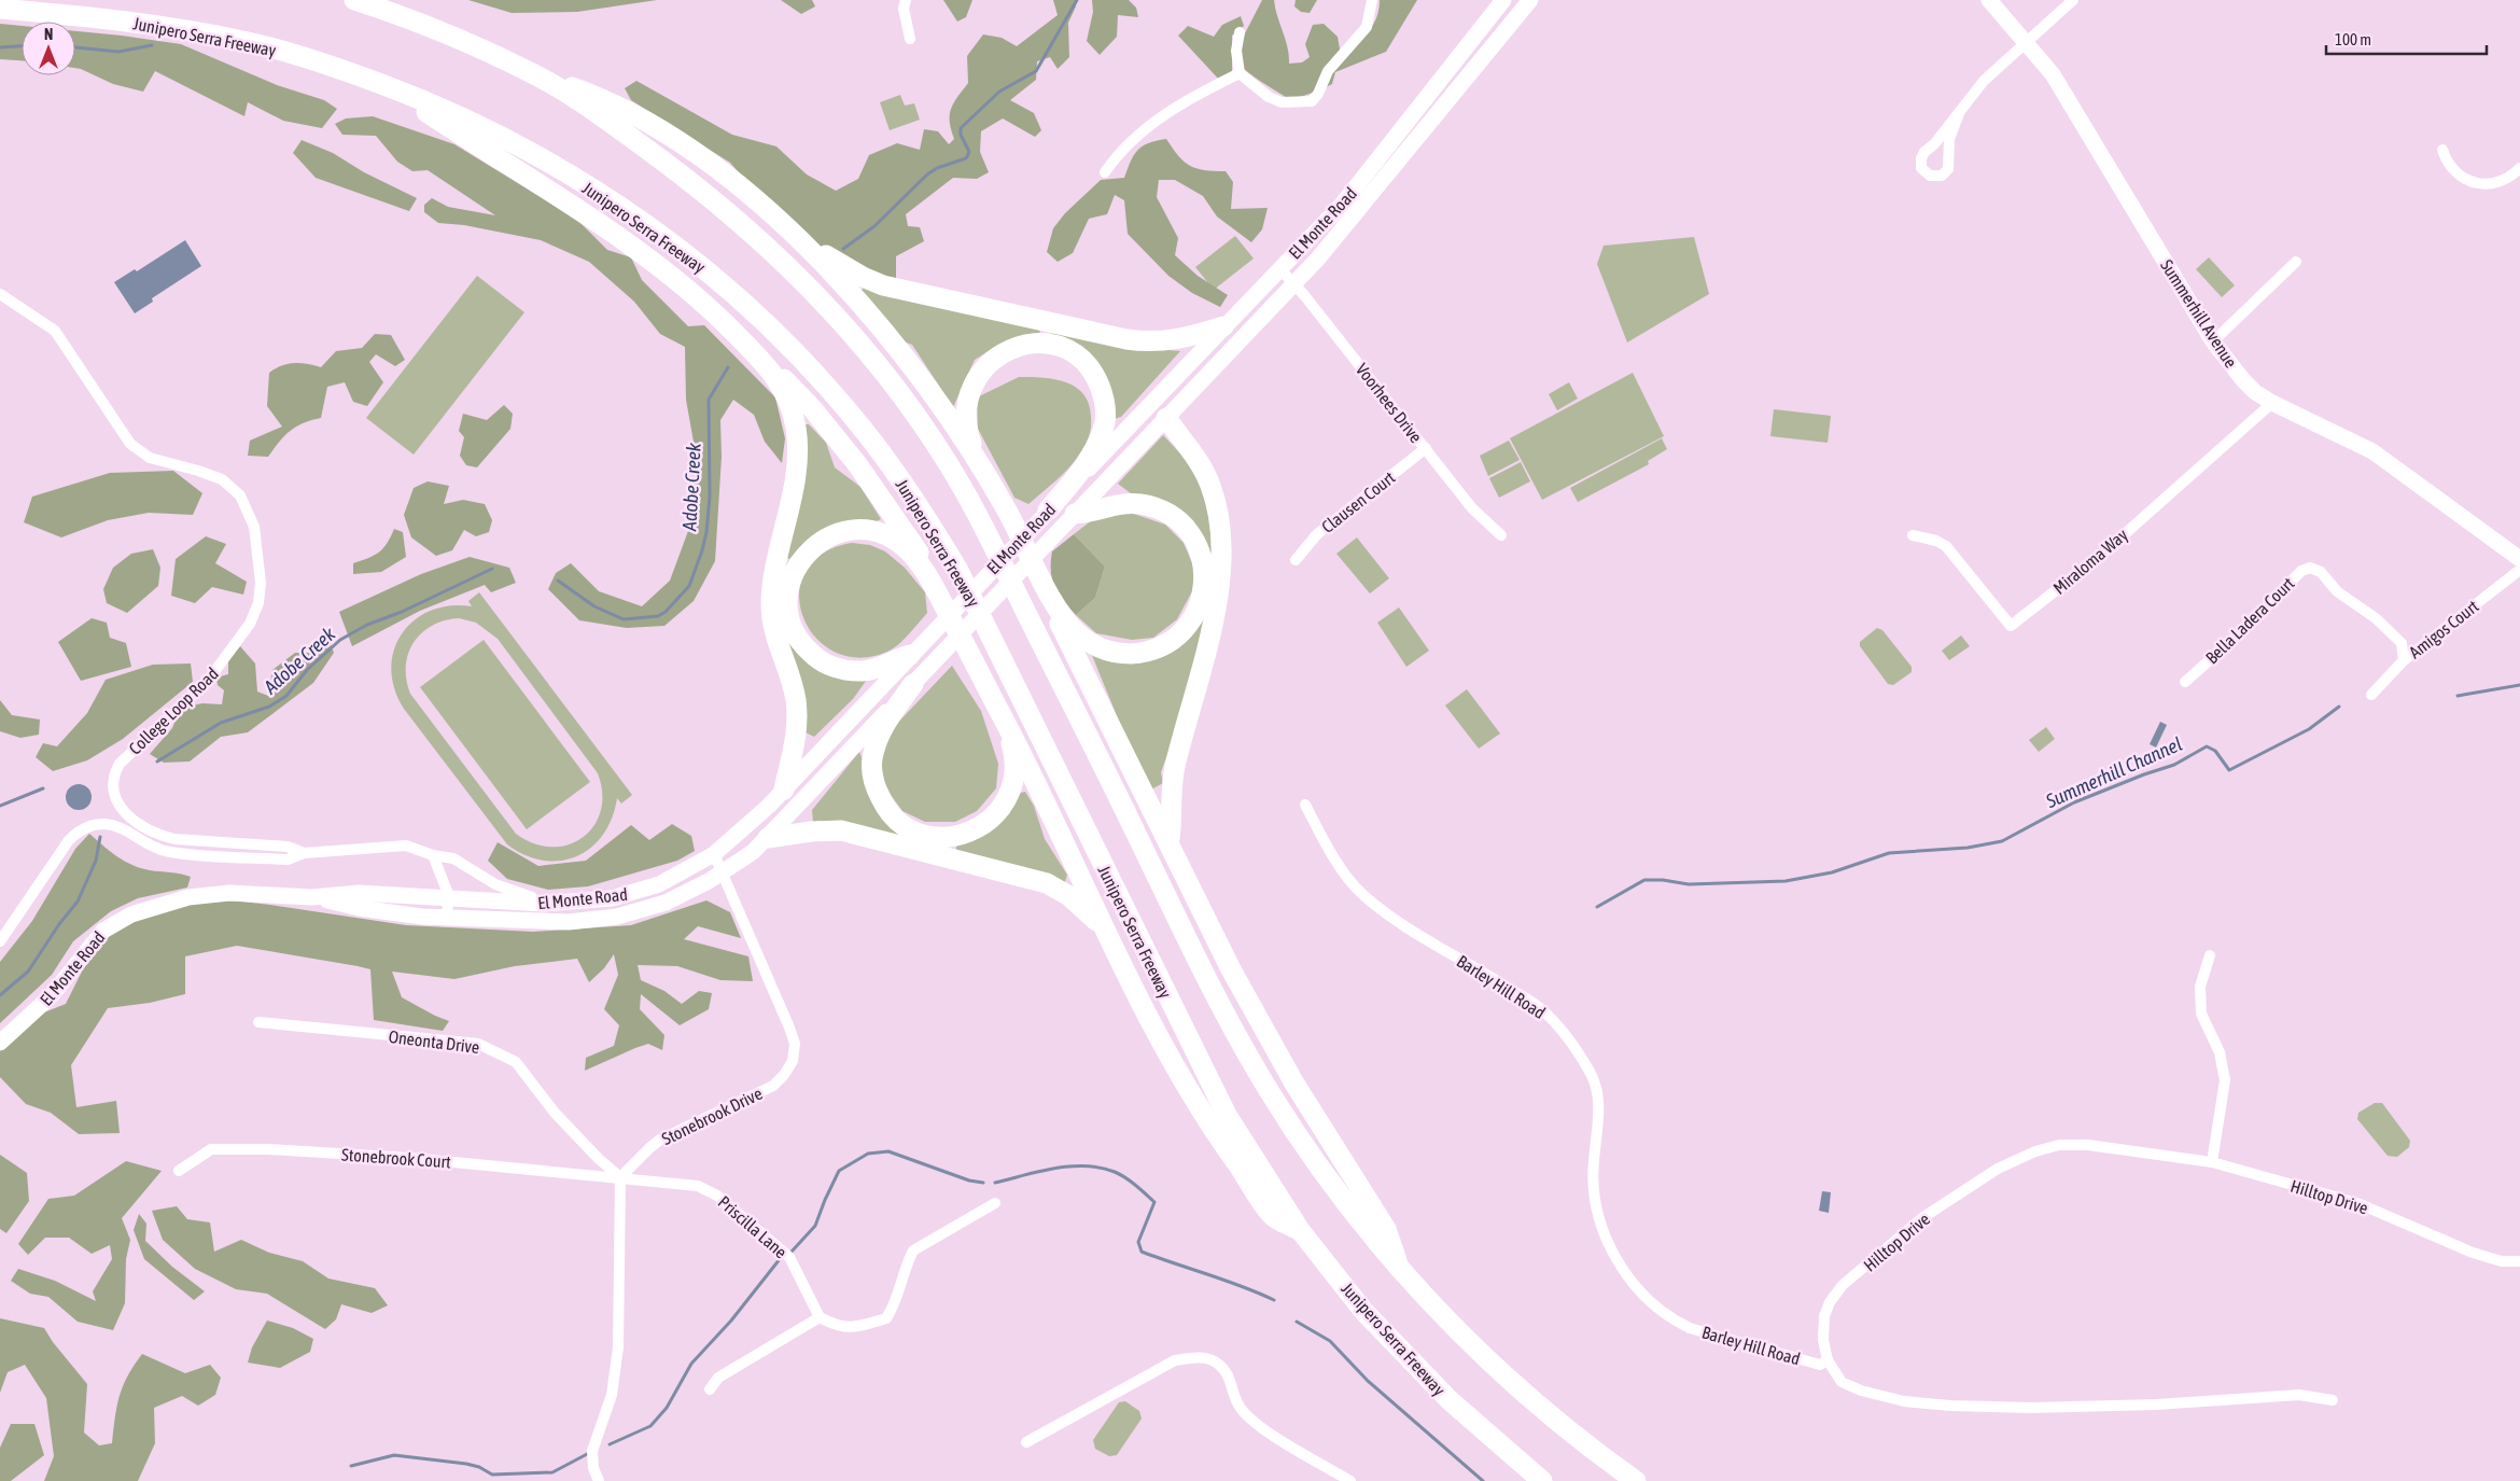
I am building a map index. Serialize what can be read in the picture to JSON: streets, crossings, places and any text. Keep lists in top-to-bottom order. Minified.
{"streets":{"highway":["Junipero Serra Freeway"],"street":["El Monte Road","Summerhill Avenue","Voorhees Drive","Clausen Court","Miraloma Way","Bella Ladera Court","Amigos Court","College Loop Road","Barley Hill Road","Oneonta Drive","Stonebrook Drive","Stonebrook Court","Hilltop Drive","Priscilla Lane"]},"crossings":[["El Monte Road","Voorhees Drive"],["El Monte Road","College Loop Road"],["El Monte Road","Stonebrook Drive"],["Summerhill Avenue","Miraloma Way"],["Voorhees Drive","Clausen Court"],["Bella Ladera Court","Amigos Court"],["Barley Hill Road","Hilltop Drive"],["Oneonta Drive","Stonebrook Drive"],["Oneonta Drive","Stonebrook Court"],["Oneonta Drive","Priscilla Lane"],["Stonebrook Drive","Stonebrook Court"],["Stonebrook Drive","Priscilla Lane"],["Stonebrook Court","Priscilla Lane"]],"water":["Adobe Creek","Summerhill Channel"],"scale_bar":"100 m","north":"top"}
